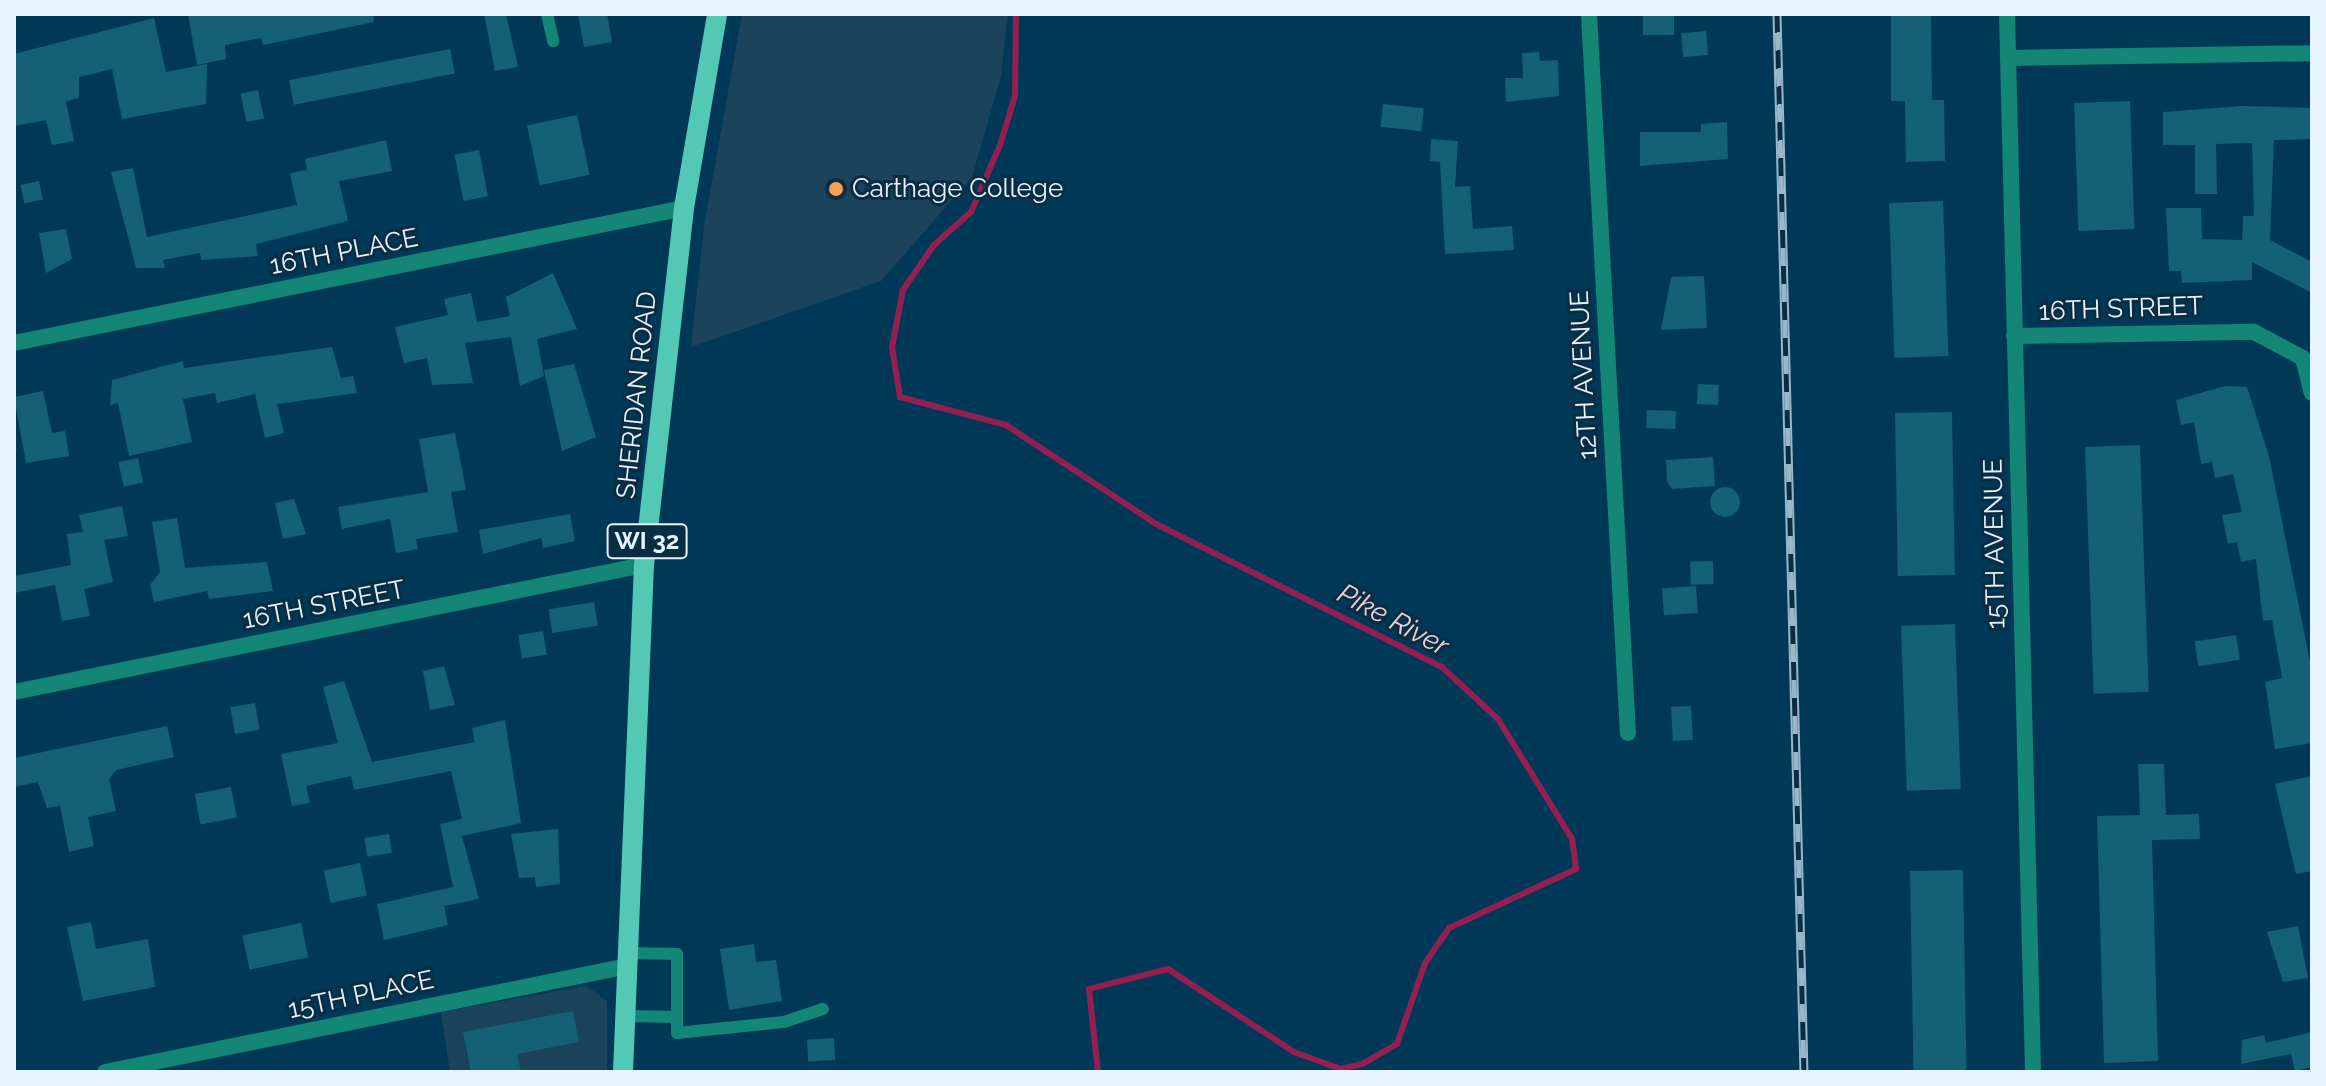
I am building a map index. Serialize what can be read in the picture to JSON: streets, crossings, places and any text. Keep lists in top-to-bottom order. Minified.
{"streets":{"main road":["SHERIDAN ROAD","WI 32"],"street":["16TH PLACE","16TH STREET","12TH AVENUE","15TH AVENUE","15TH PLACE"]},"crossings":[["16TH PLACE","SHERIDAN ROAD"],["16TH STREET","SHERIDAN ROAD"],["16TH STREET","15TH AVENUE"],["SHERIDAN ROAD","15TH PLACE"]],"water":["Pike River"],"places":["Carthage College"]}
